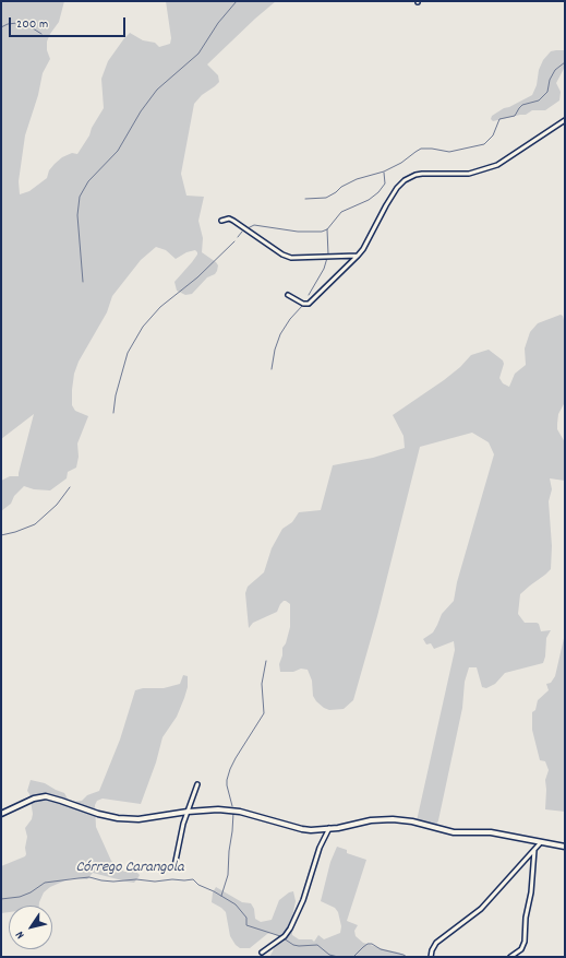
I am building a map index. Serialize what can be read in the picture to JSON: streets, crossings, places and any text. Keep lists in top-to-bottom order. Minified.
{"water":["Córrego Carangola"],"scale_bar":"200 m","north":"bottom left"}
